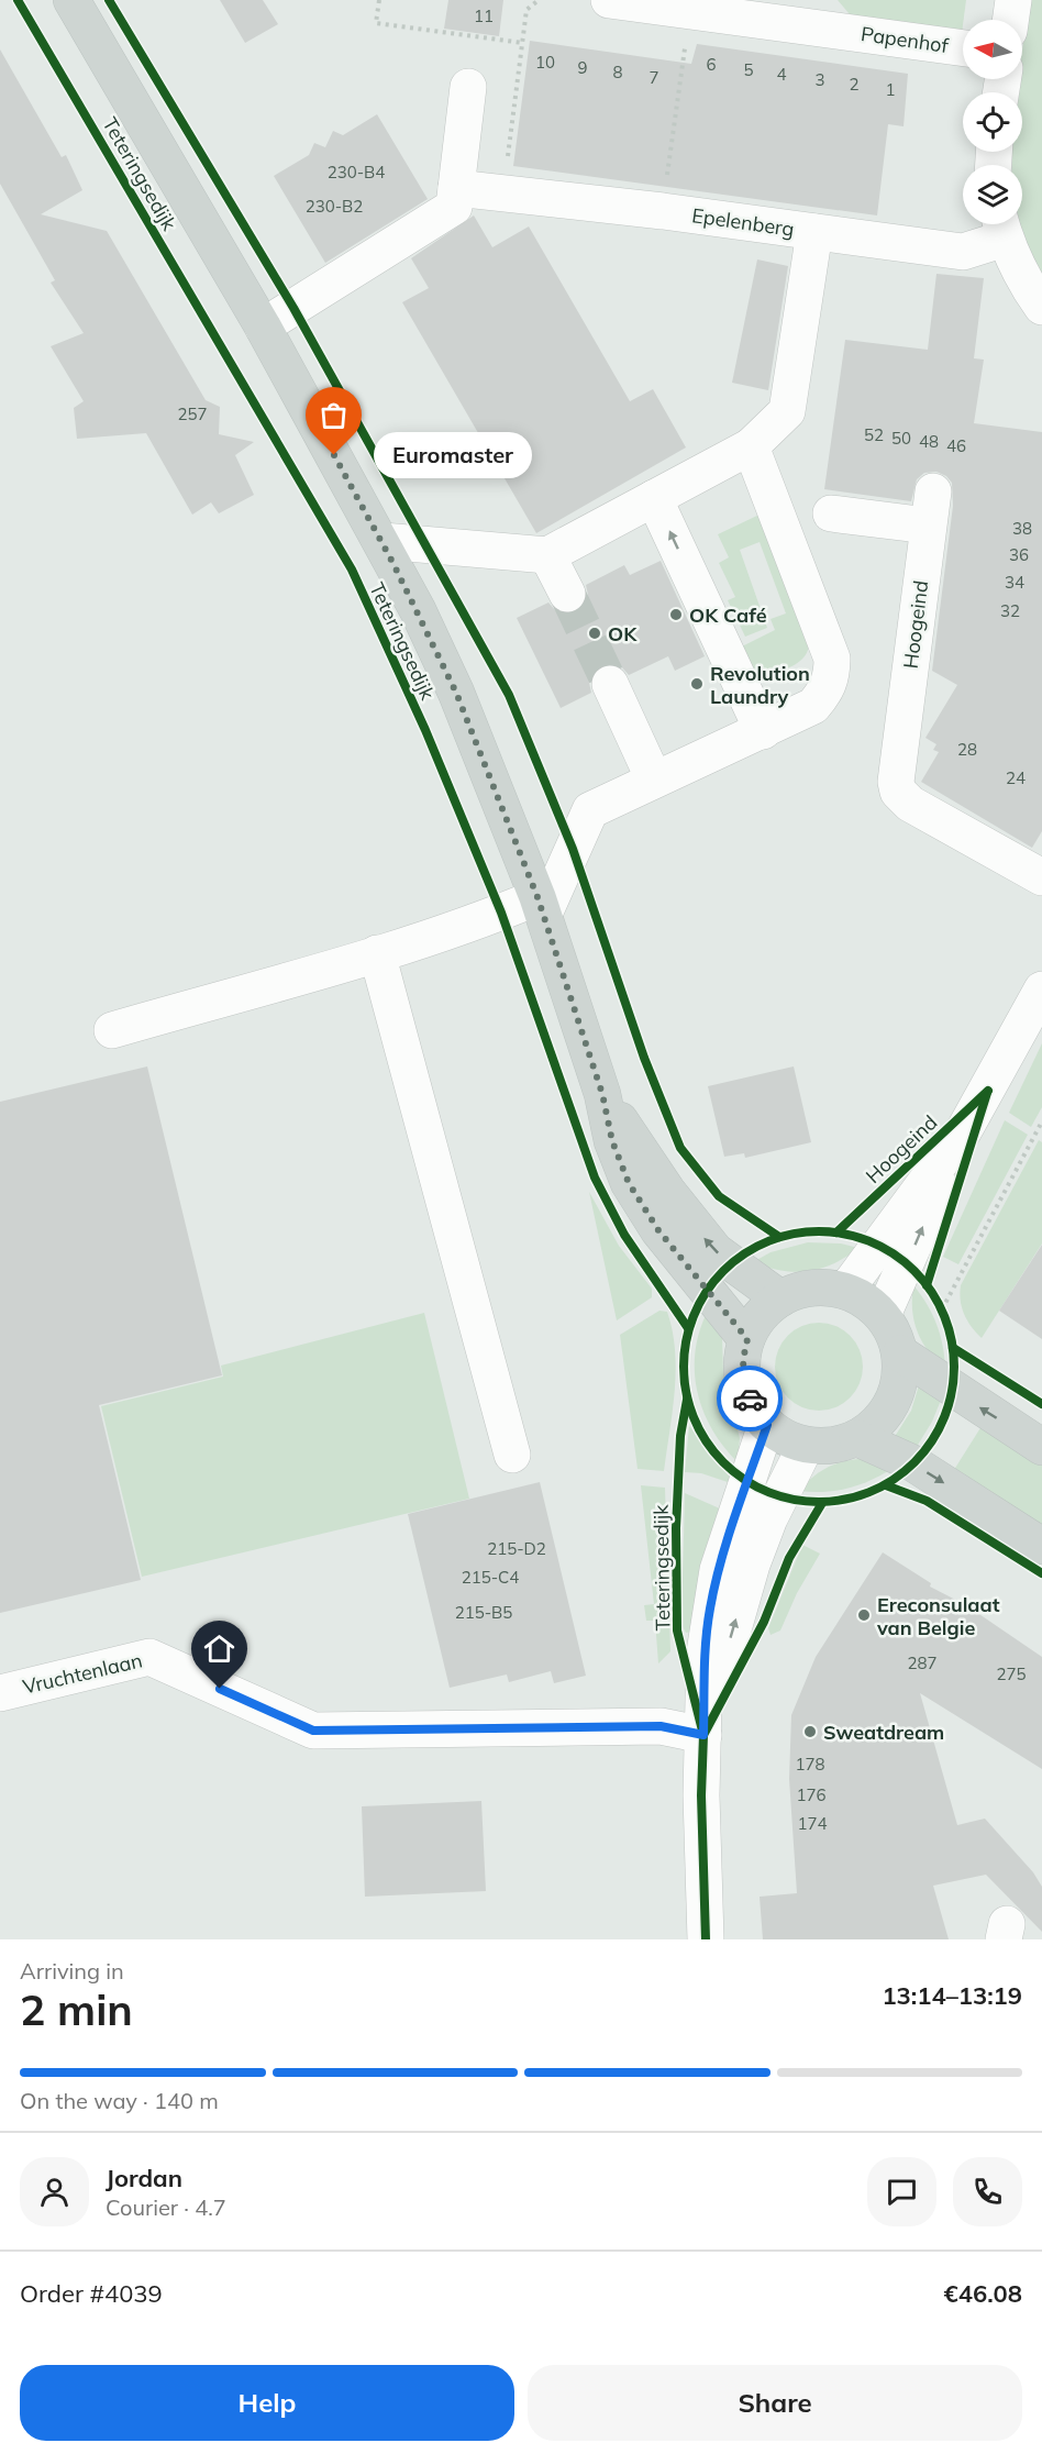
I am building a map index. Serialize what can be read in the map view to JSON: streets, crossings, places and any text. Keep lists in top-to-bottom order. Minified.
{"streets":{"main road":["Teteringsedijk"],"street":["Papenhof","Epelenberg","Hoogeind","Vruchtenlaan"]},"crossings":[["Teteringsedijk","Hoogeind"]],"places":["Euromaster","OK Café","OK","Revolution Laundry","Ereconsulaat van Belgie","Sweatdream"],"house_numbers":["11","10","6","9","5","8","4","7","3","2","1","230-B4","230-B2","257","52","50","48","46","38","36","34","32","28","24","215-D2","215-C4","215-B5","287","275","178","176","174"],"north":"left","page":{"bubble":"Euromaster","heading":["2 min","Arriving in","13:14–13:19"],"panel":["Jordan","Courier · 4.7","Order #4039","€46.08"],"bar":"On the way · 140 m","buttons":["Help","Share"]}}
